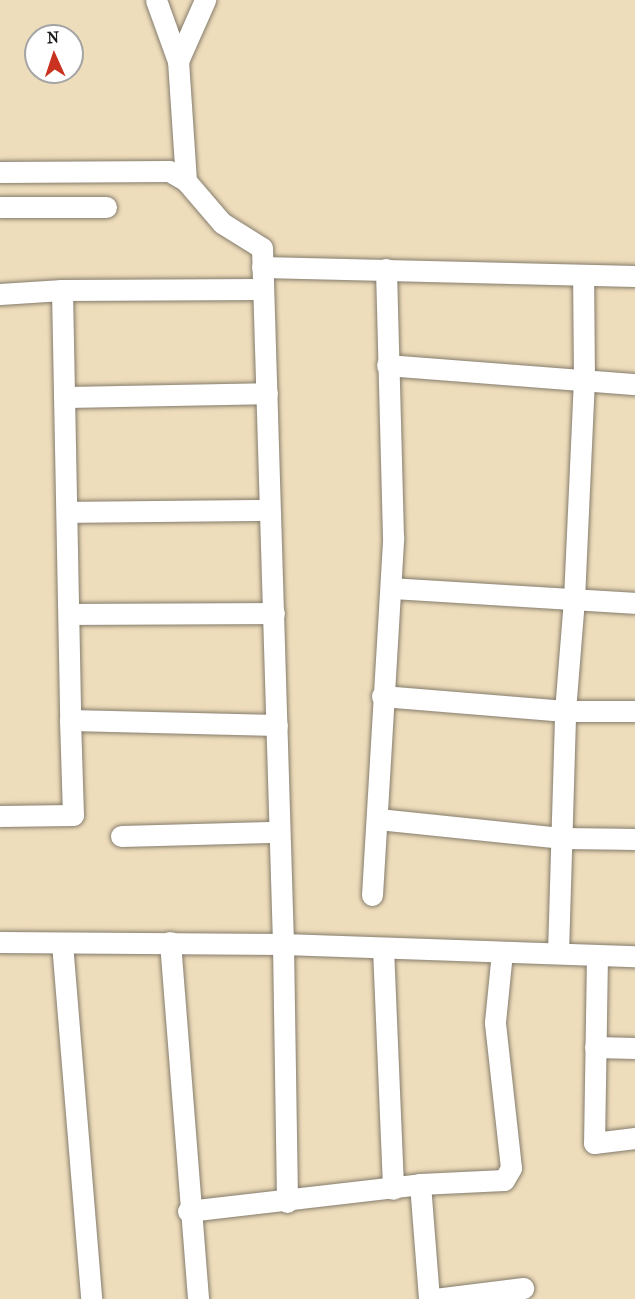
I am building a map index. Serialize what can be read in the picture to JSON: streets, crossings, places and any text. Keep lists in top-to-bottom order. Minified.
{"north":"top"}
